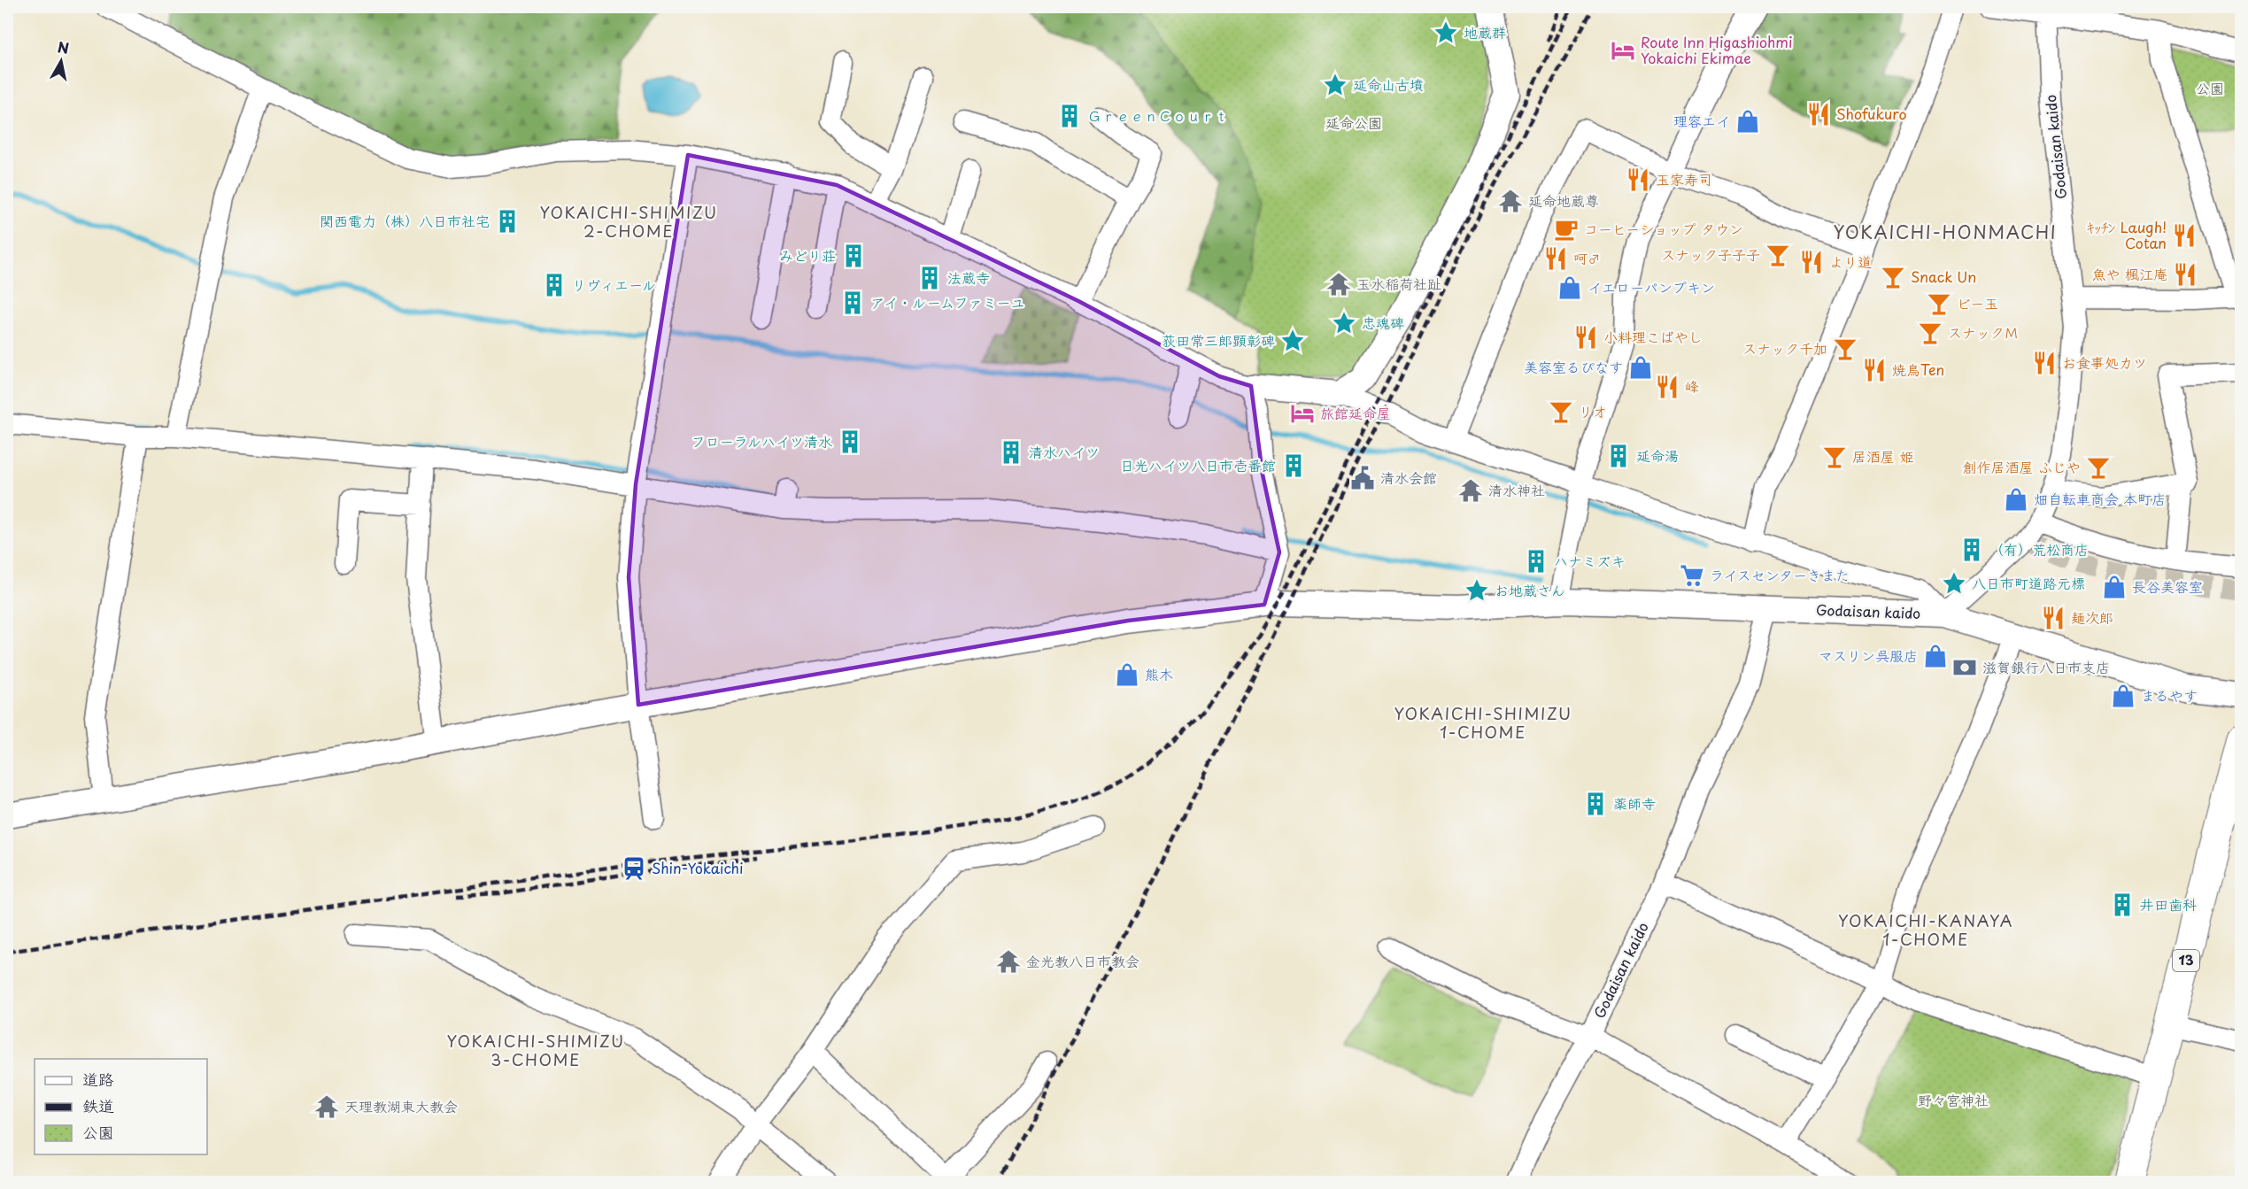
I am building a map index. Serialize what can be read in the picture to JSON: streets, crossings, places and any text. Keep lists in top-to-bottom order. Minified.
{"streets":{"main road":["13"],"street":["Godaisan kaido"]},"districts":["YOKAICHI-SHIMIZU 2-CHOME","YOKAICHI-HONMACHI","YOKAICHI-SHIMIZU 1-CHOME","YOKAICHI-KANAYA 1-CHOME","YOKAICHI-SHIMIZU 3-CHOME"],"parks":["公園","延命公園","野々宮神社"],"places":{"place":["地蔵群","延命山古墳","忠魂碑","荻田常三郎顕彰碑","八日市町道路元標","お地蔵さん"],"hotel":["Route Inn Higashiohmi Yokaichi Ekimae","旅館延命屋"],"restaurant":["Shofukuro","玉家寿司","ｷｯﾁﾝ Laugh! Cotan","呵♂","より道","魚や 楓江庵","小料理こばやし","お食事処カツ","焼鳥Ten","峰","麺次郎"],"building":["ＧｒｅｅｎＣｏｕｒｔ","関西電力（株）八日市社宅","みどり荘","法蔵寺","リヴィエール","アイ・ルームファミーユ","フローラルハイツ清水","清水ハイツ","延命湯","日光ハイツ八日市壱番館","（有）荒松商店","ハナミズキ","薬師寺","井田歯科"],"shop":["理容エイ","イエローパンプキン","美容室るぴなす","畑自転車商会 本町店","長谷美容室","マスリン呉服店","熊木","まるやす"],"temple":["延命地蔵尊","玉水稲荷社趾","清水神社","金光教八日市教会","天理教湖東大教会"],"cafe":["コーヒーショップ タウン"],"bar":["スナック子子子","Snack Un","ビー玉","スナックＭ","スナック千加","リオ","居酒屋 姫","創作居酒屋 ふじや"],"public building":["清水会館"],"supermarket":["ライスセンターきまた"],"bank":["滋賀銀行八日市支店"],"station":["Shin-Yokaichi"]},"legend":["道路","鉄道","公園"],"north":"top"}
